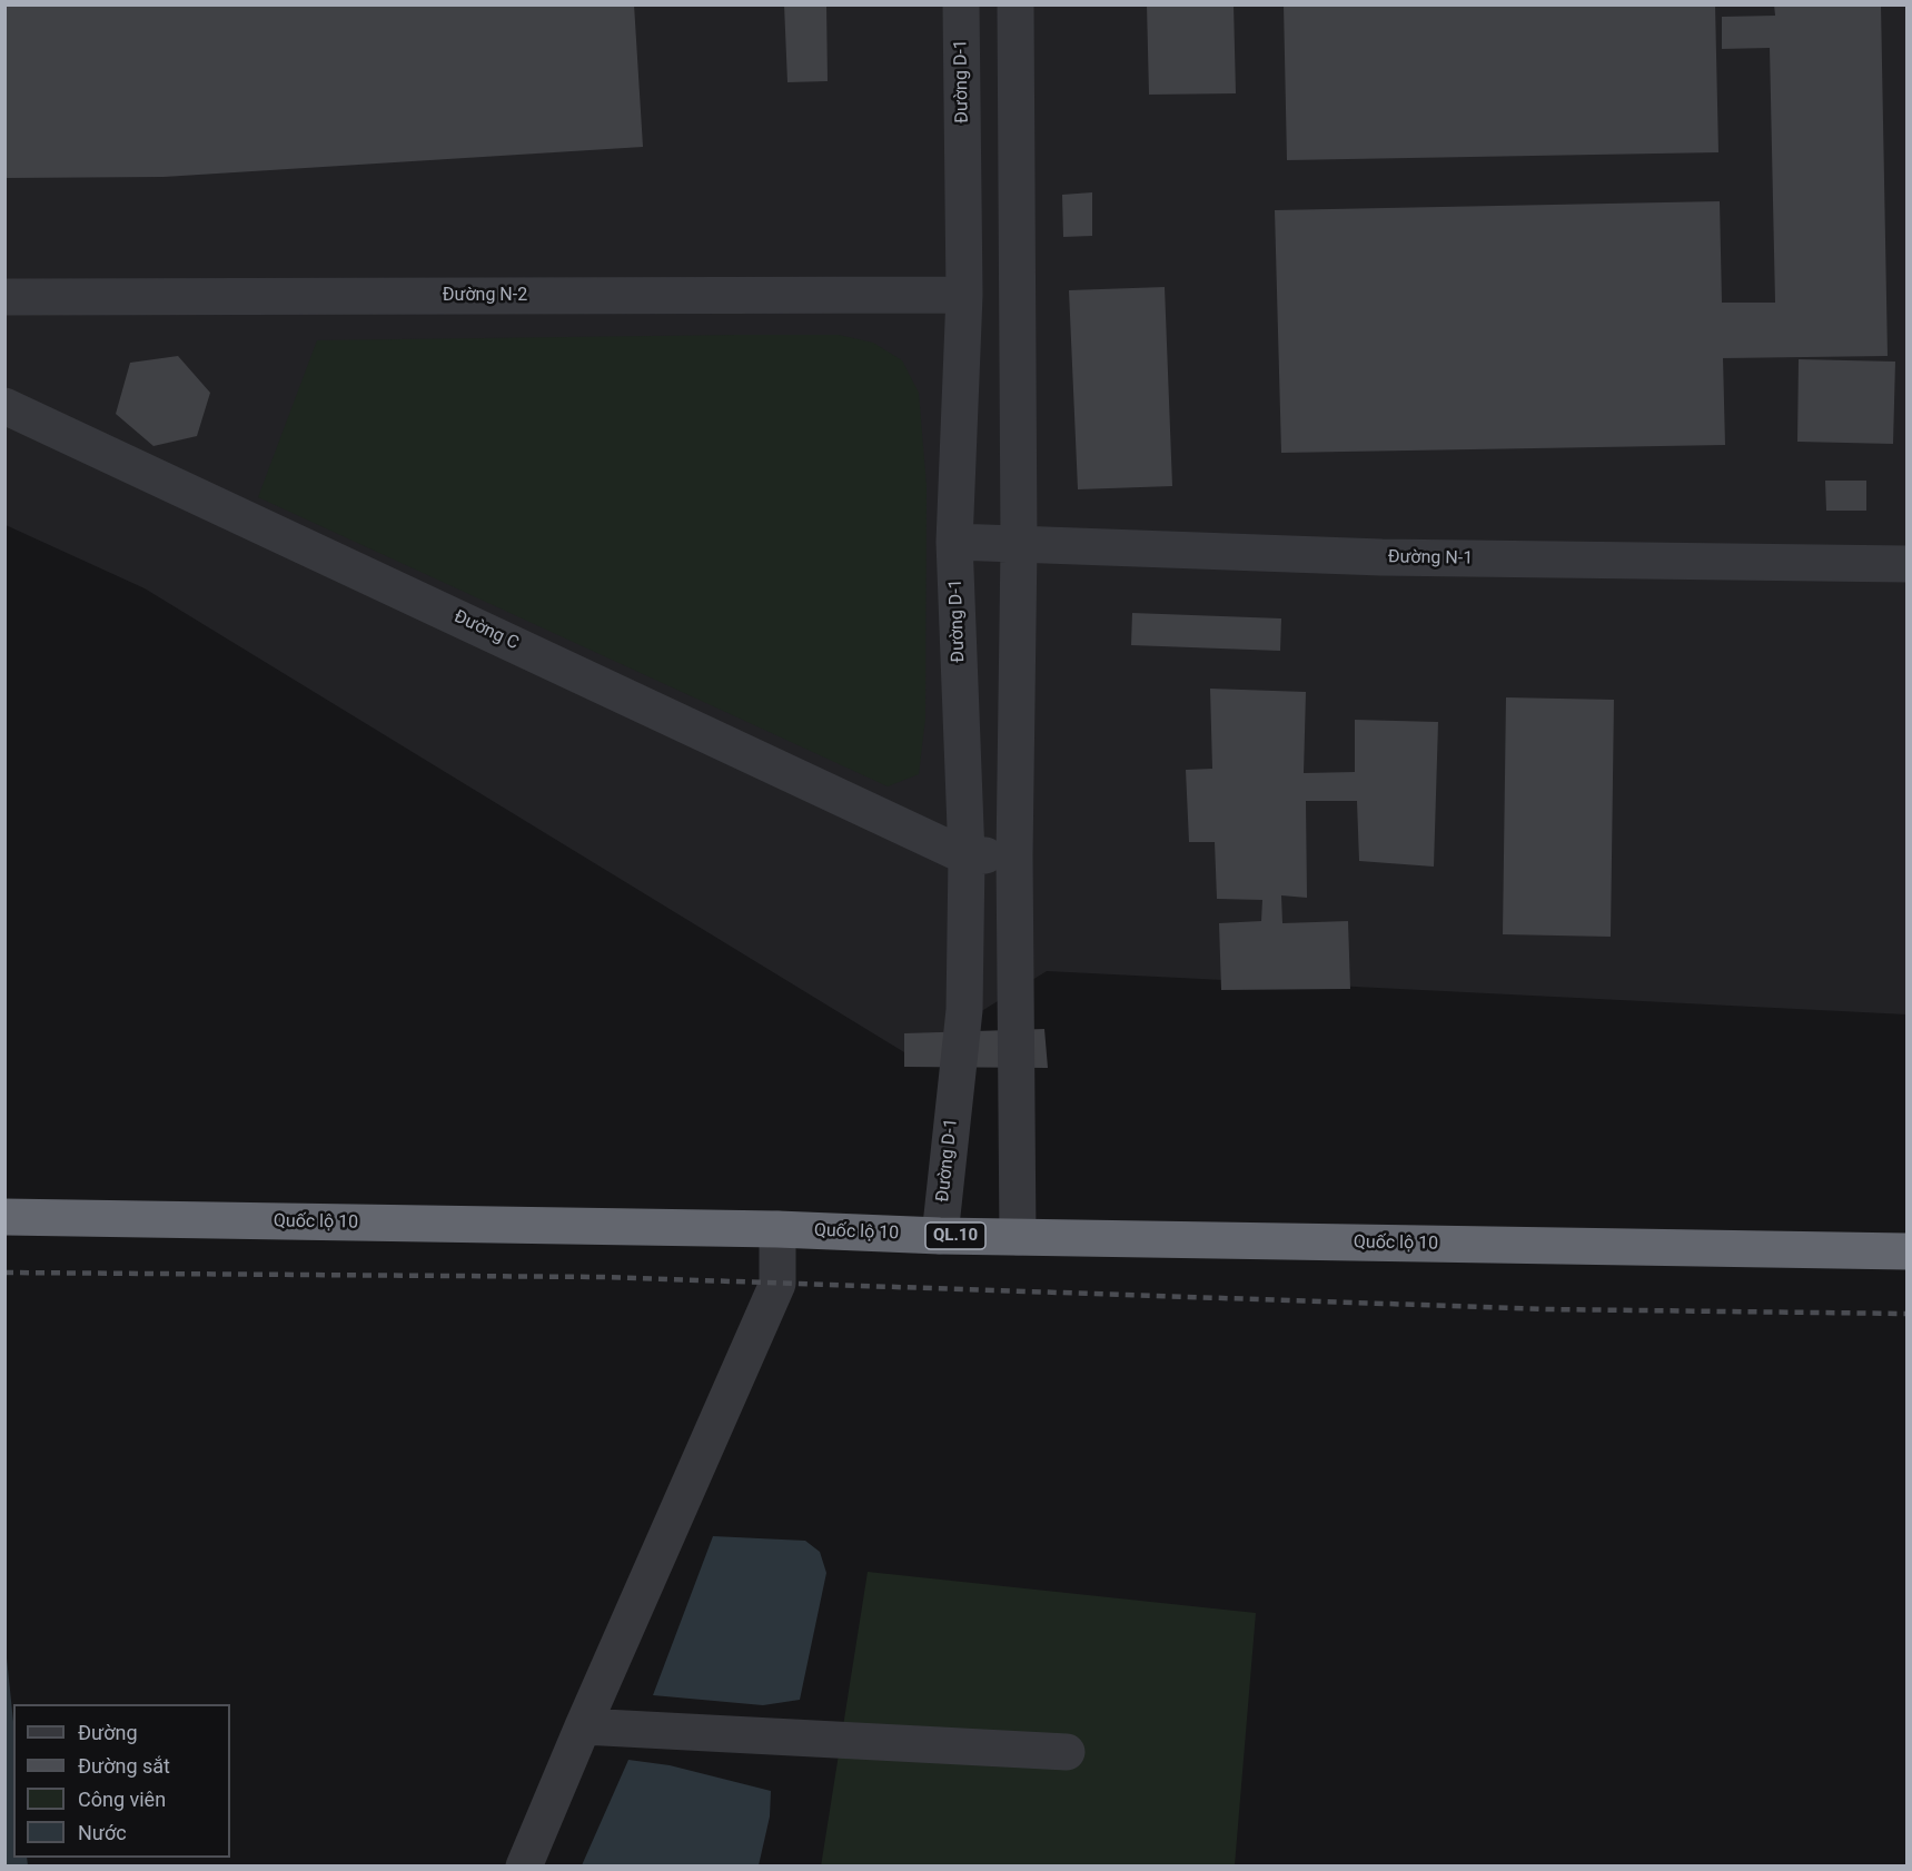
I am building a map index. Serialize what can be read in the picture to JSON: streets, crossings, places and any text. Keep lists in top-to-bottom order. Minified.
{"streets":{"highway":["Quốc lộ 10","QL.10"],"street":["Đường D-1","Đường N-2","Đường N-1","Đường C"]},"crossings":[["Đường D-1","Đường N-2"],["Đường D-1","Đường N-1"],["Đường D-1","Đường C"],["Đường D-1","Quốc lộ 10"]],"legend":["Đường","Đường sắt","Công viên","Nước"]}
